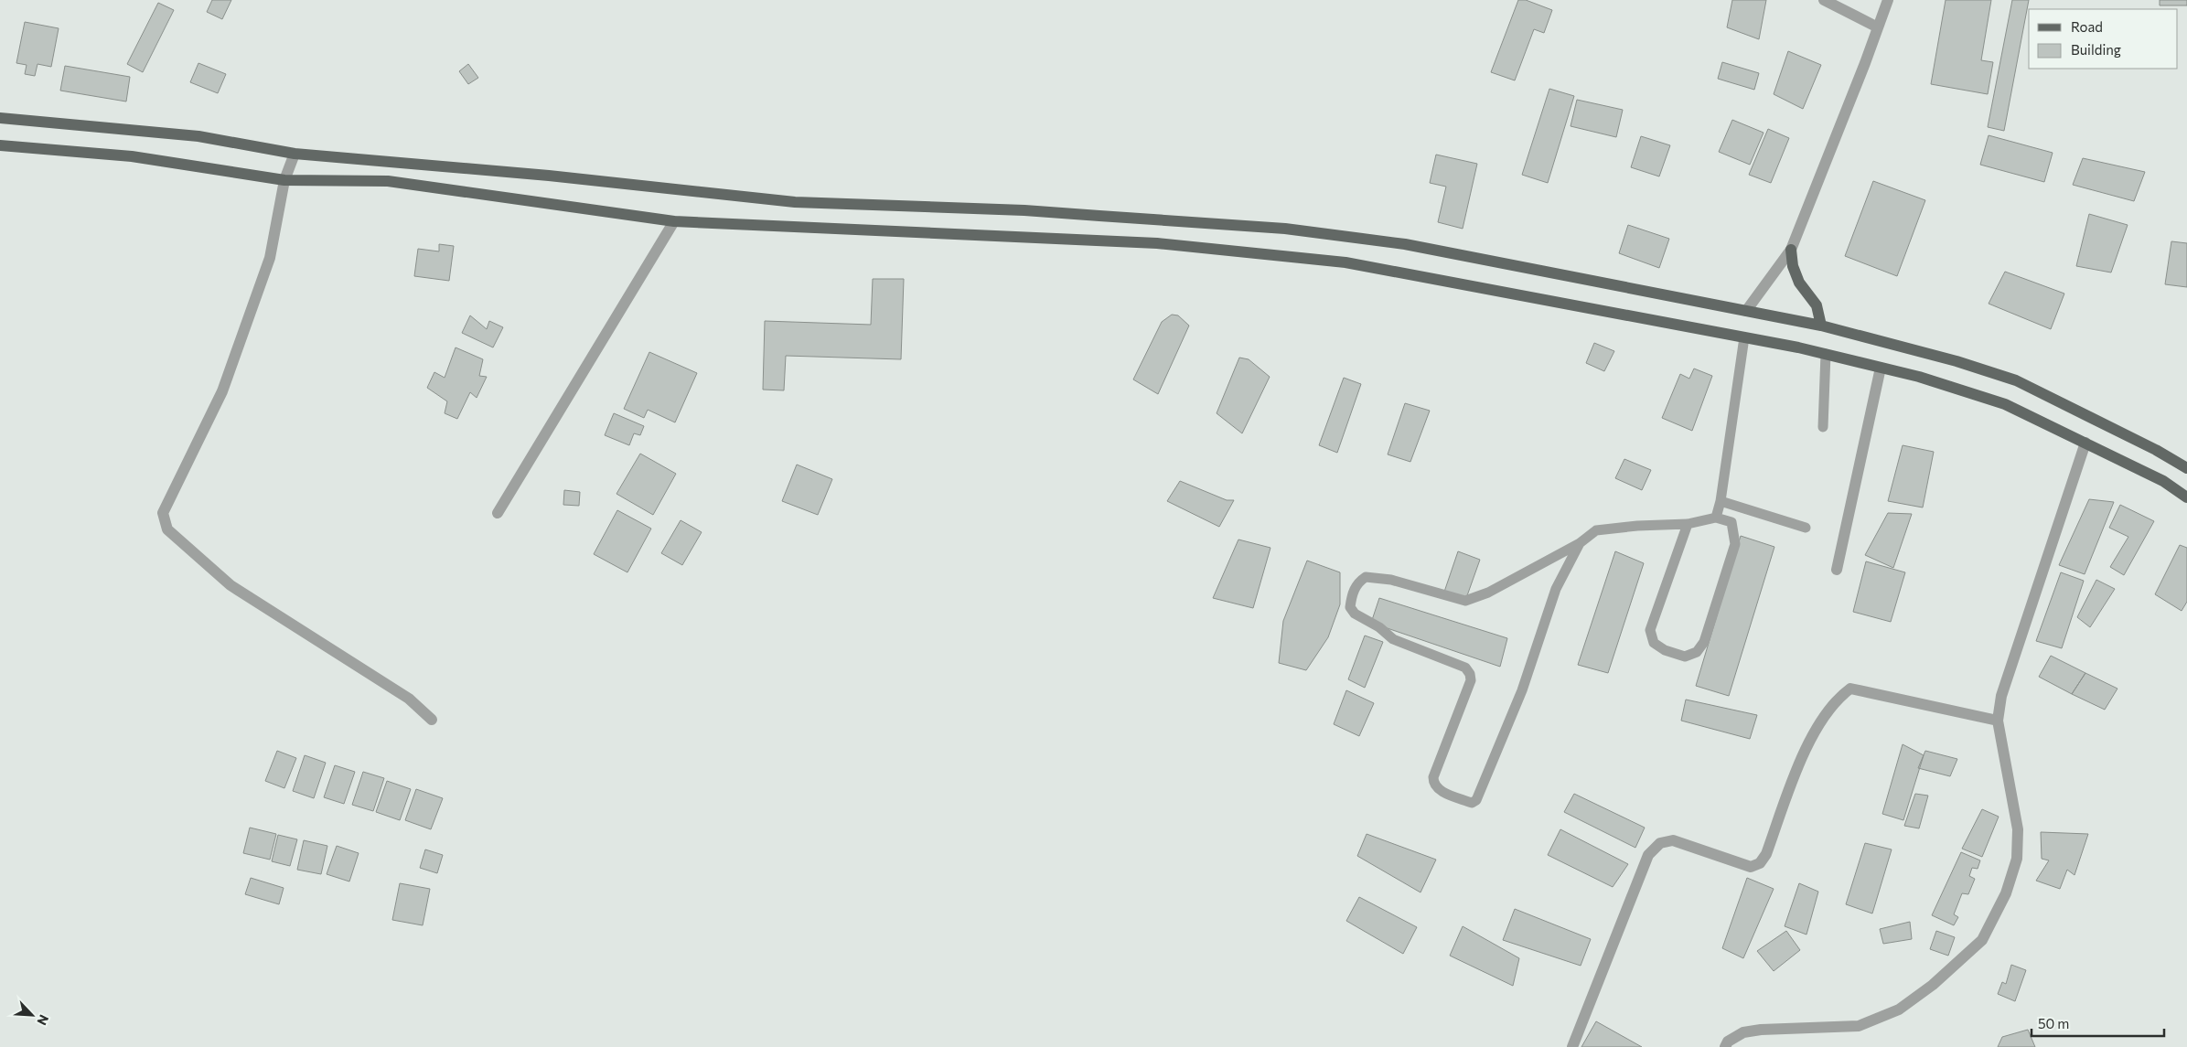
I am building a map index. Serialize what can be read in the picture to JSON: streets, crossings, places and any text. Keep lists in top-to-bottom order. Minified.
{"legend":["Road","Building"],"scale_bar":"50 m","north":"bottom right"}
